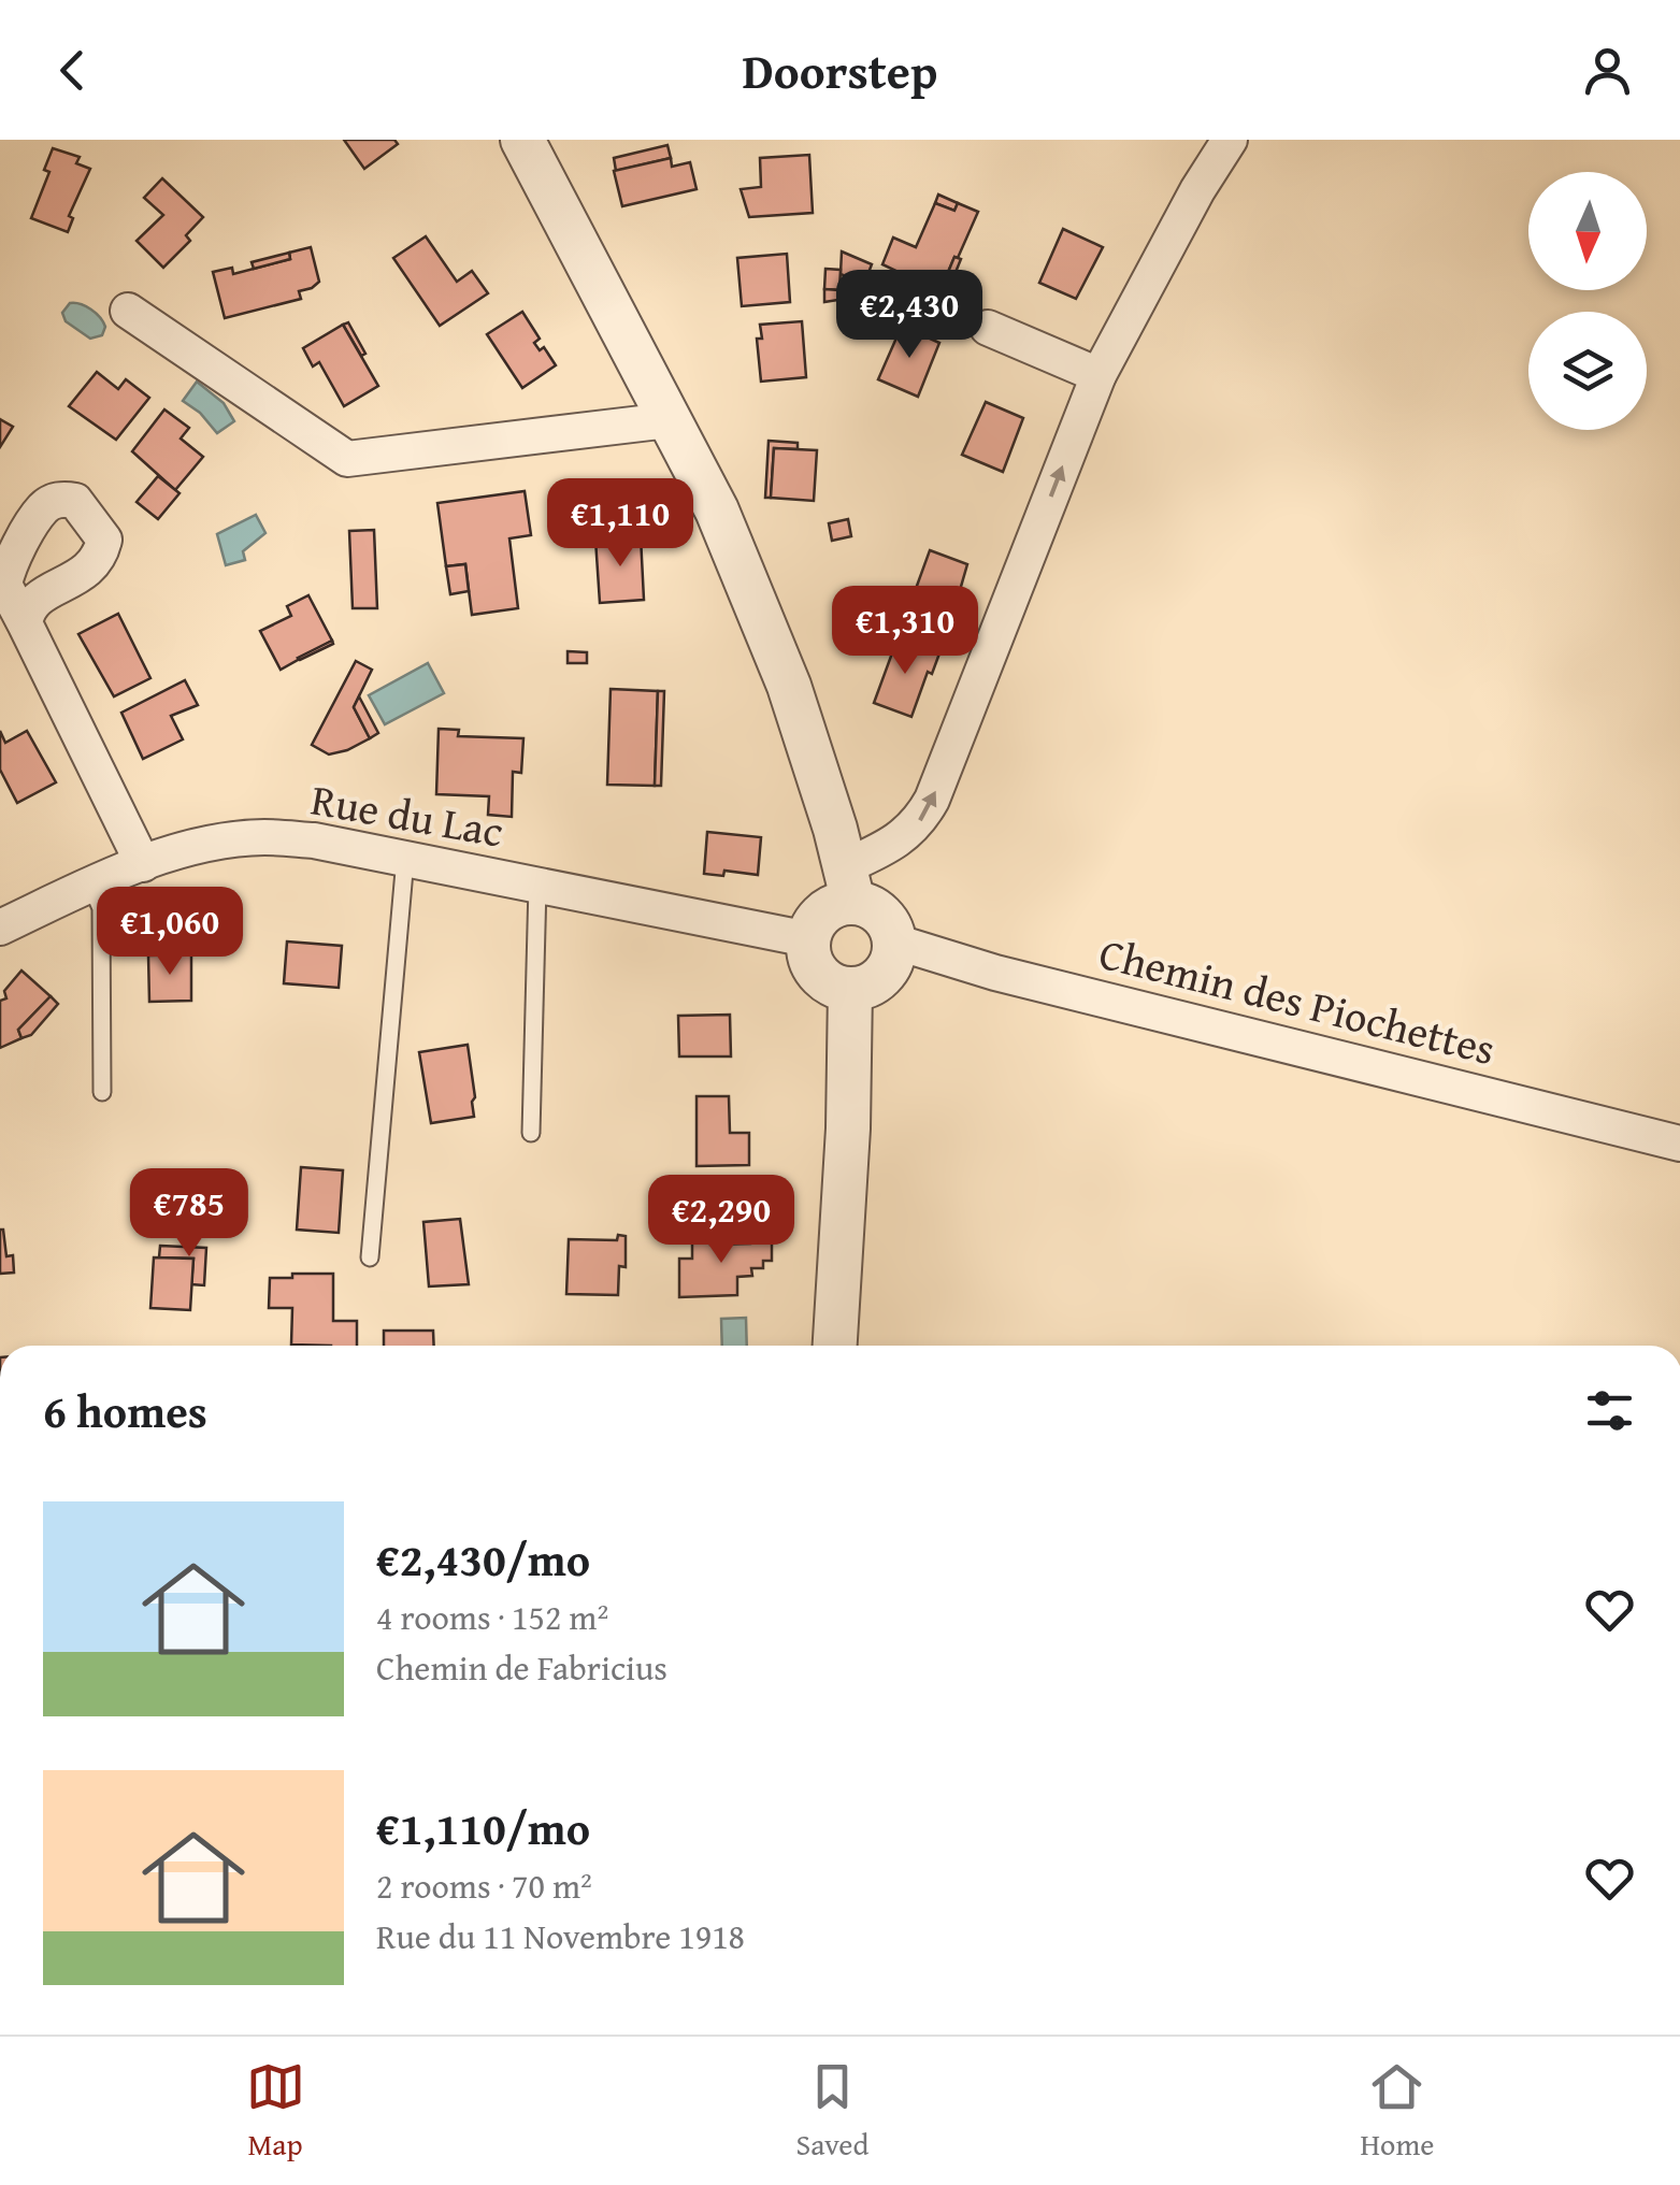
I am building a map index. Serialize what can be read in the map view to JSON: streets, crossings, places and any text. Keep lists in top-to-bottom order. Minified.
{"streets":{"street":["Rue du Lac","Chemin des Piochettes"]},"crossings":[["Rue du Lac","Chemin des Piochettes"]],"north":"bottom","page":{"header":"Doorstep","price":["€2,430","€1,110","€1,310","€1,060","€785","€2,290"],"heading":"6 homes","list":[{"name":"€2,430/mo","note":"4 rooms · 152 m² · Chemin de Fabricius"},{"name":"€1,110/mo","note":"2 rooms · 70 m² · Rue du 11 Novembre 1918"}],"tabs":["Map","Saved","Home"]}}
